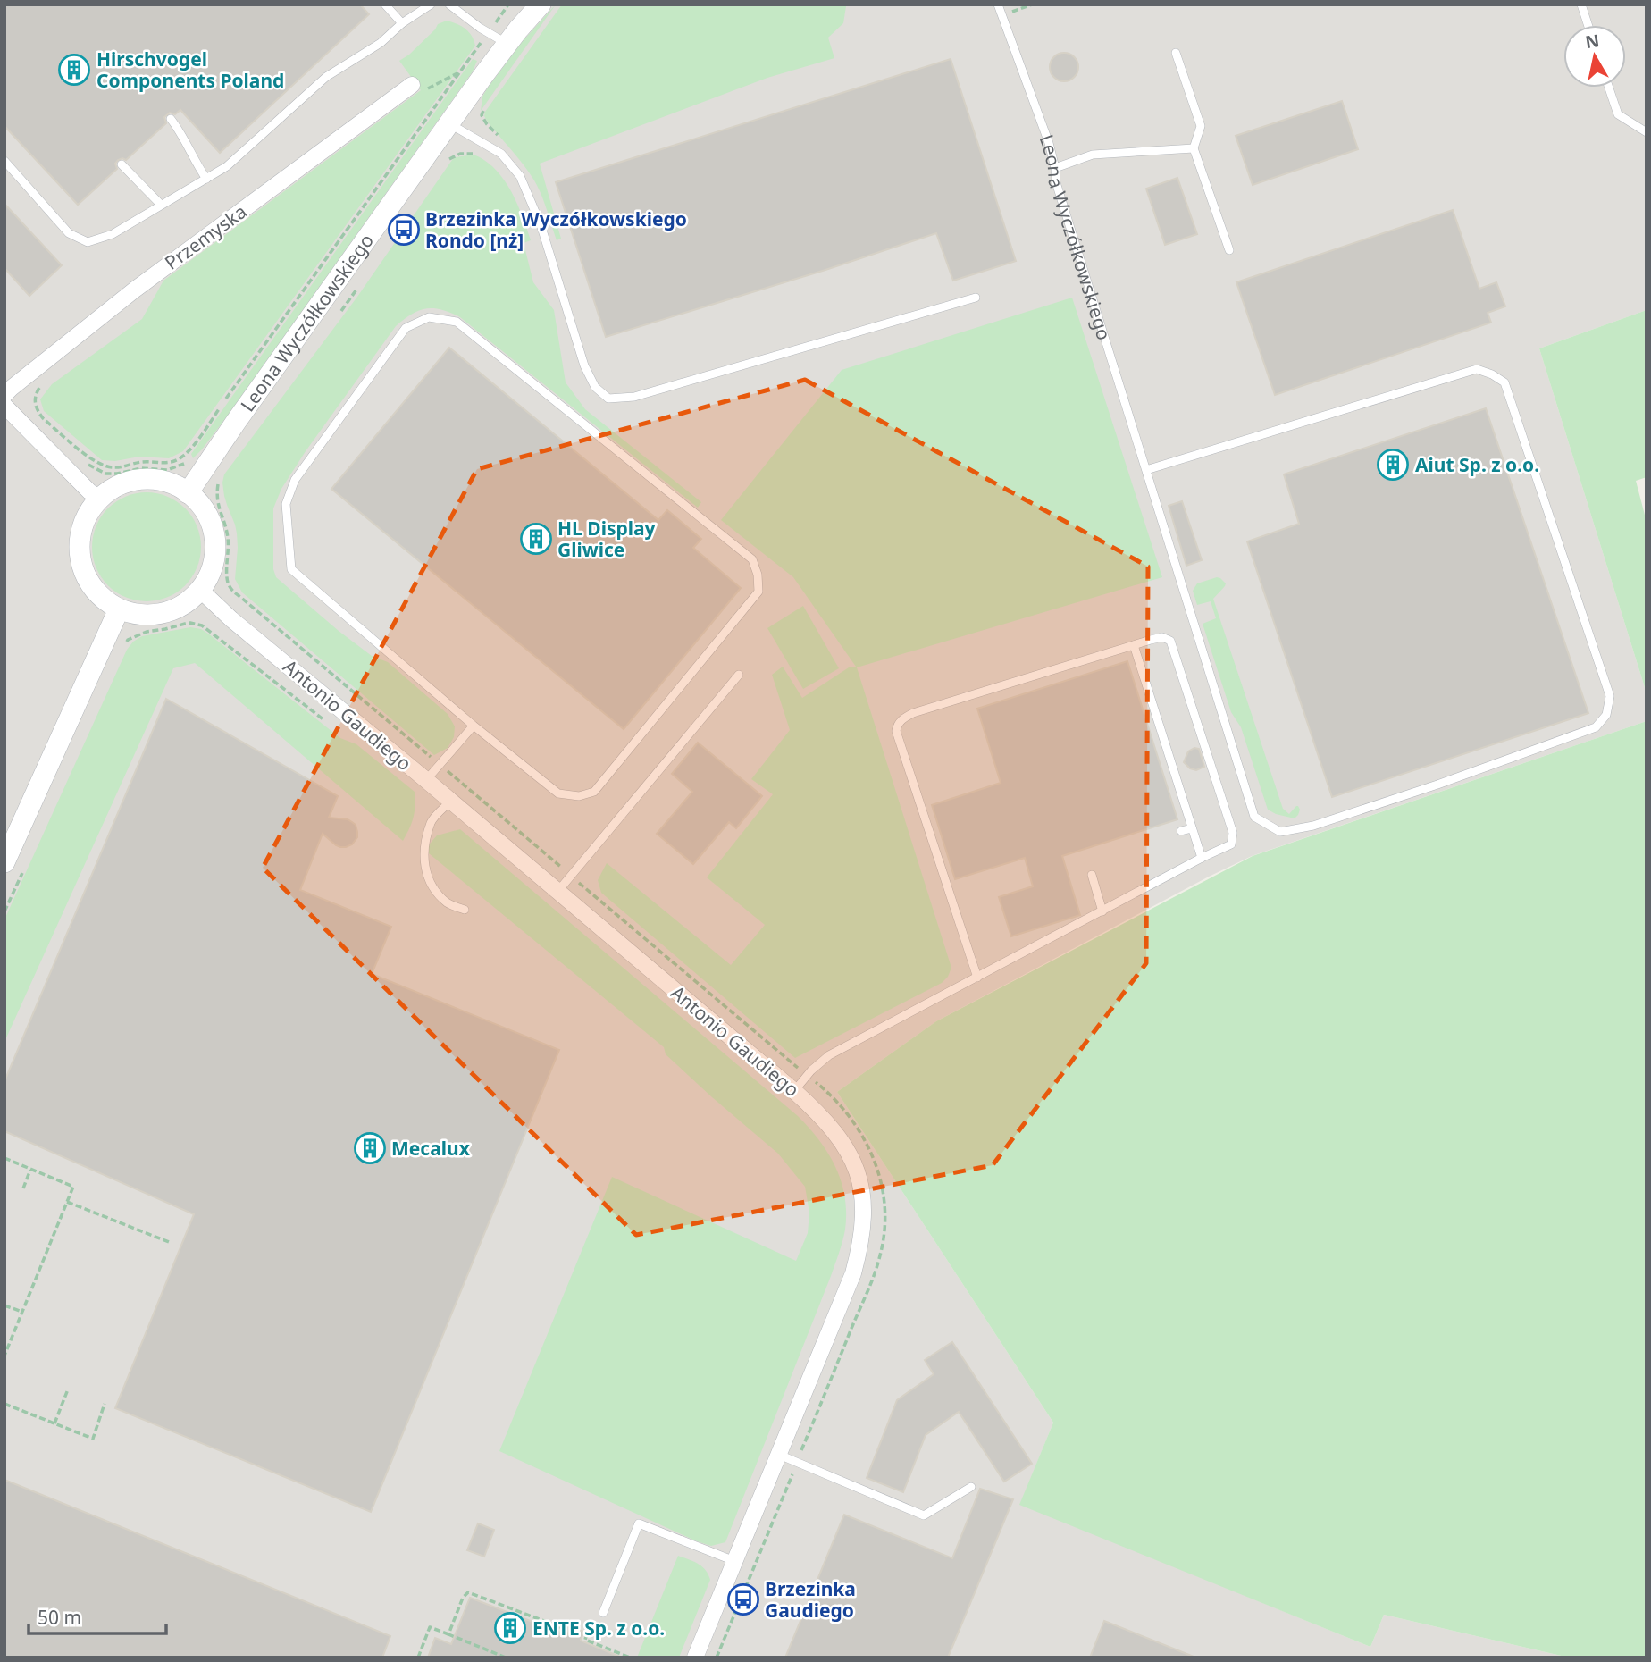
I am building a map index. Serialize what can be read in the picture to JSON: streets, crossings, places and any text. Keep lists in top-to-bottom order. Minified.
{"streets":{"street":["Przemyska","Leona Wyczółkowskiego","Antonio Gaudiego"]},"crossings":[["Leona Wyczółkowskiego","Antonio Gaudiego"]],"places":{"building":["Hirschvogel Components Poland","Aiut Sp. z o.o.","HL Display Gliwice","Mecalux","ENTE Sp. z o.o."],"bus stop":["Brzezinka Wyczółkowskiego Rondo [nż]","Brzezinka Gaudiego"]},"scale_bar":"50 m","north":"top"}
